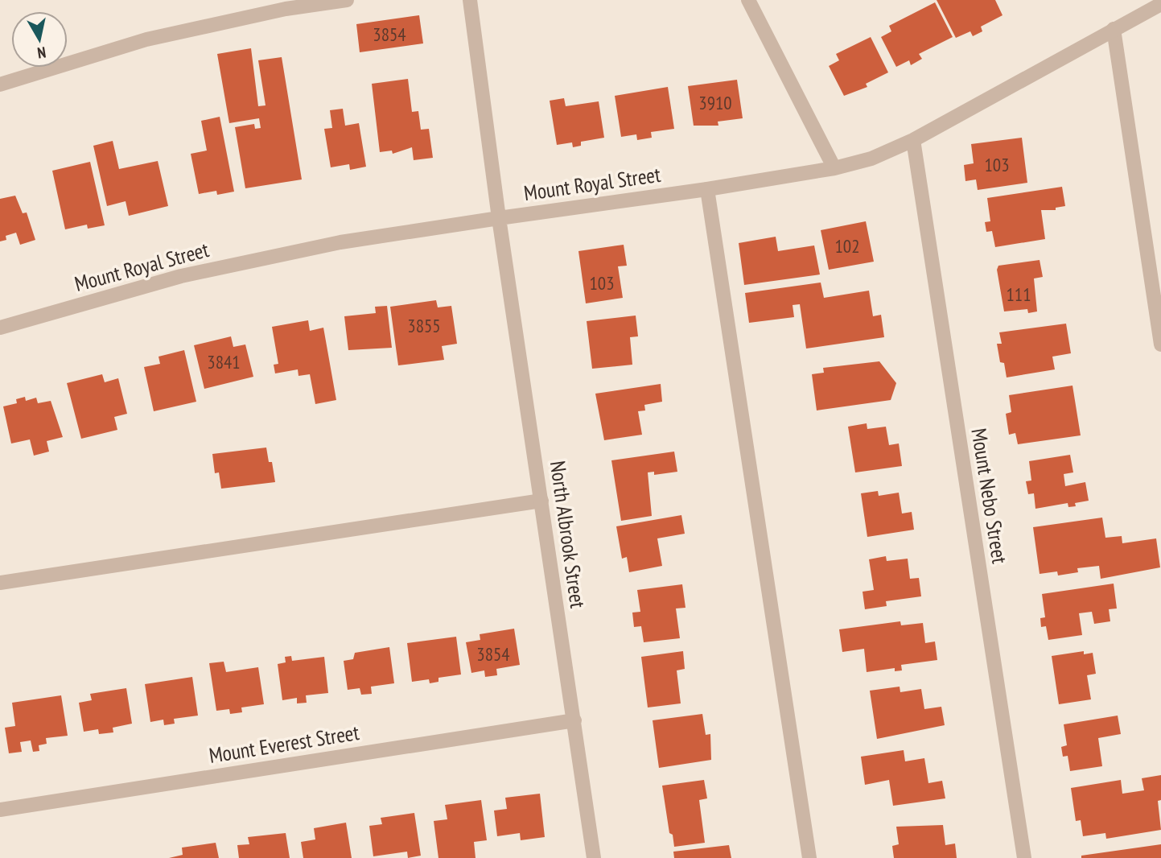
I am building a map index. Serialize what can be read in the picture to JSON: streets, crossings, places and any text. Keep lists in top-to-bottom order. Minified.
{"streets":{"street":["Mount Royal Street","Mount Nebo Street","North Albrook Street","Mount Everest Street"]},"crossings":[["Mount Royal Street","Mount Nebo Street"],["Mount Royal Street","North Albrook Street"],["North Albrook Street","Mount Everest Street"]],"house_numbers":["3854","3910","103","102","103","111","3855","3841","3854"],"north":"bottom"}
